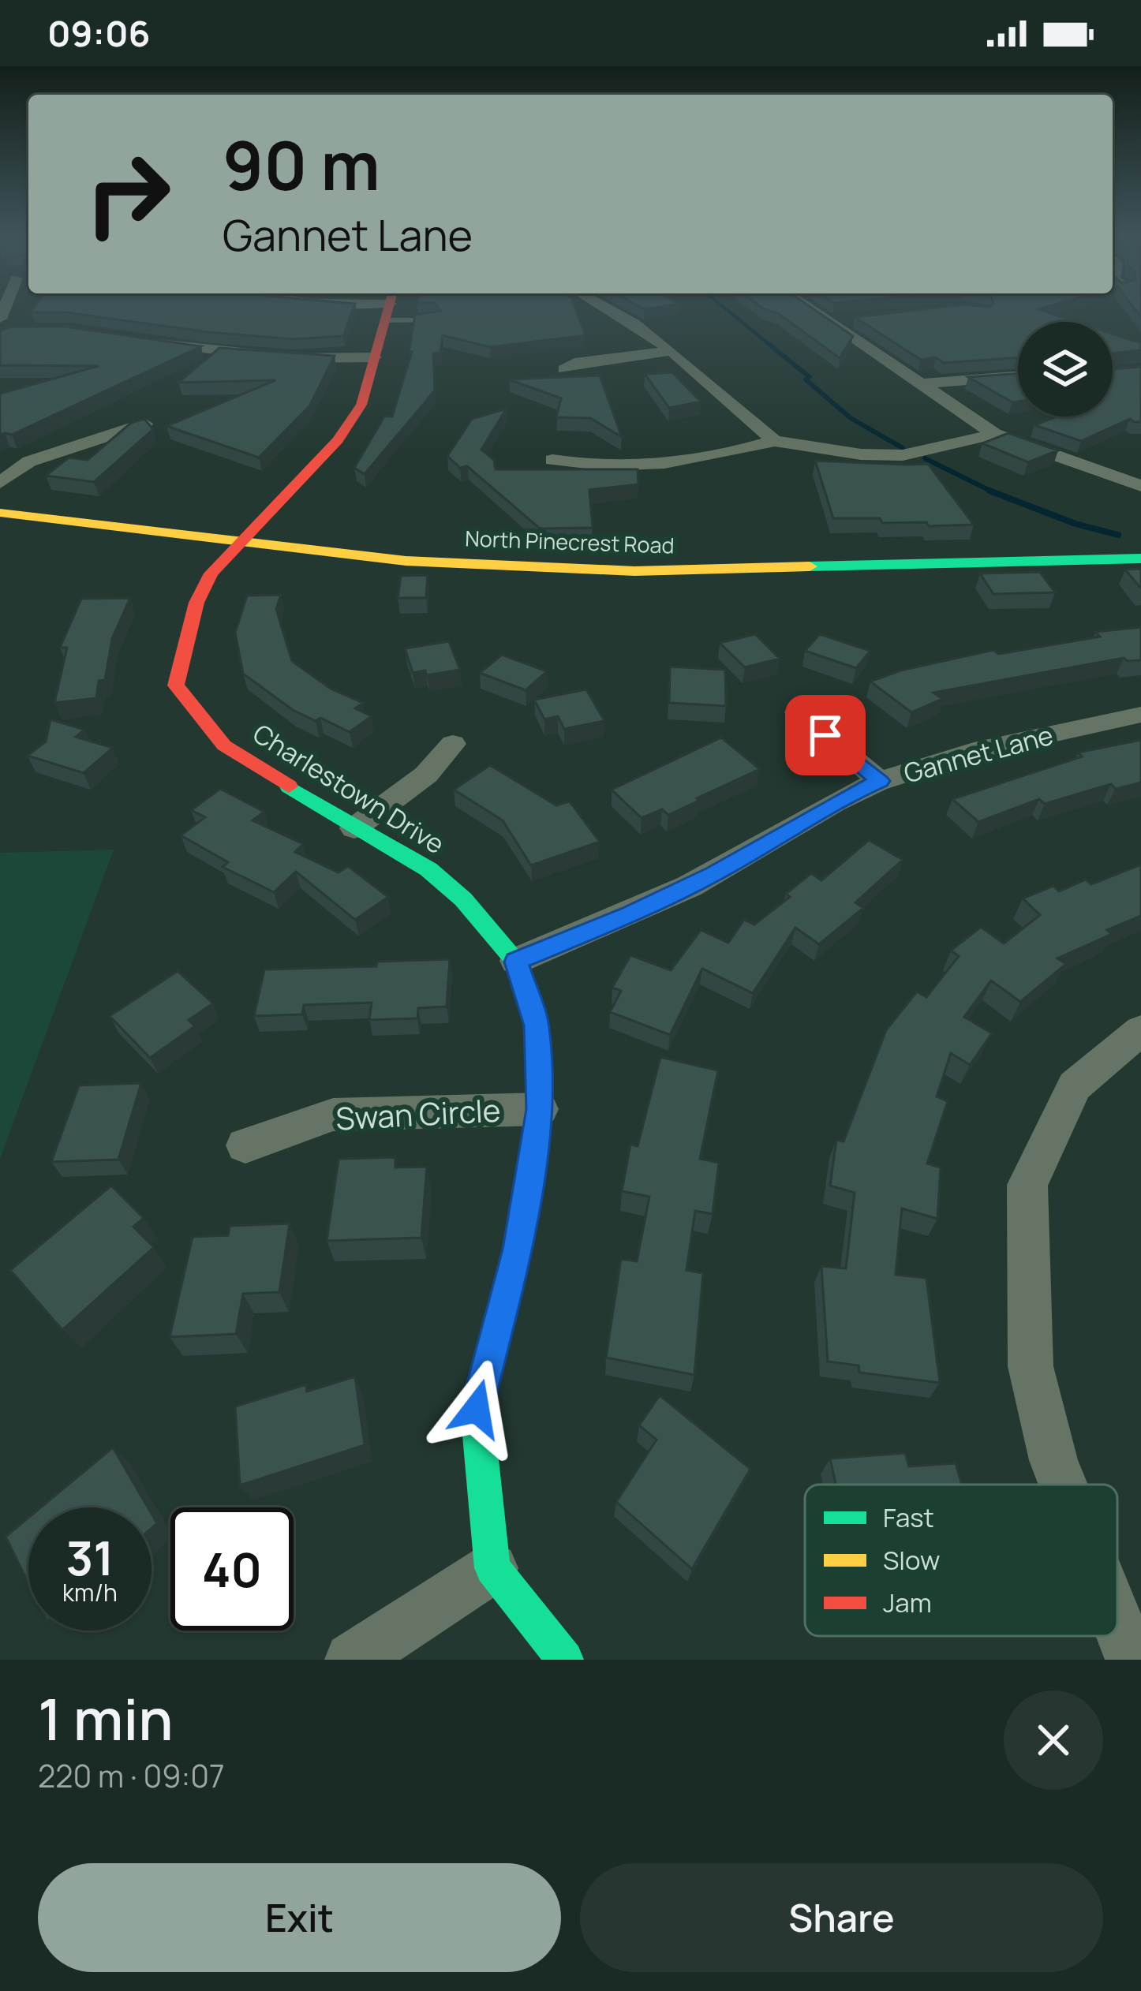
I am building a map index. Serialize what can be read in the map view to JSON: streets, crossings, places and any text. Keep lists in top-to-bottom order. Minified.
{"streets":{"street":["North Pinecrest Road","Gannet Lane","Charlestown Drive","Swan Circle"]},"crossings":[["North Pinecrest Road","Charlestown Drive"],["Gannet Lane","Charlestown Drive"]],"legend":["Fast","Slow","Jam"],"page":{"status":"09:06","turn":["90 m","Gannet Lane"],"speed":"31 km/h","limit":"40","heading":["1 min","220 m · 09:07"],"buttons":["Exit","Share"]}}
